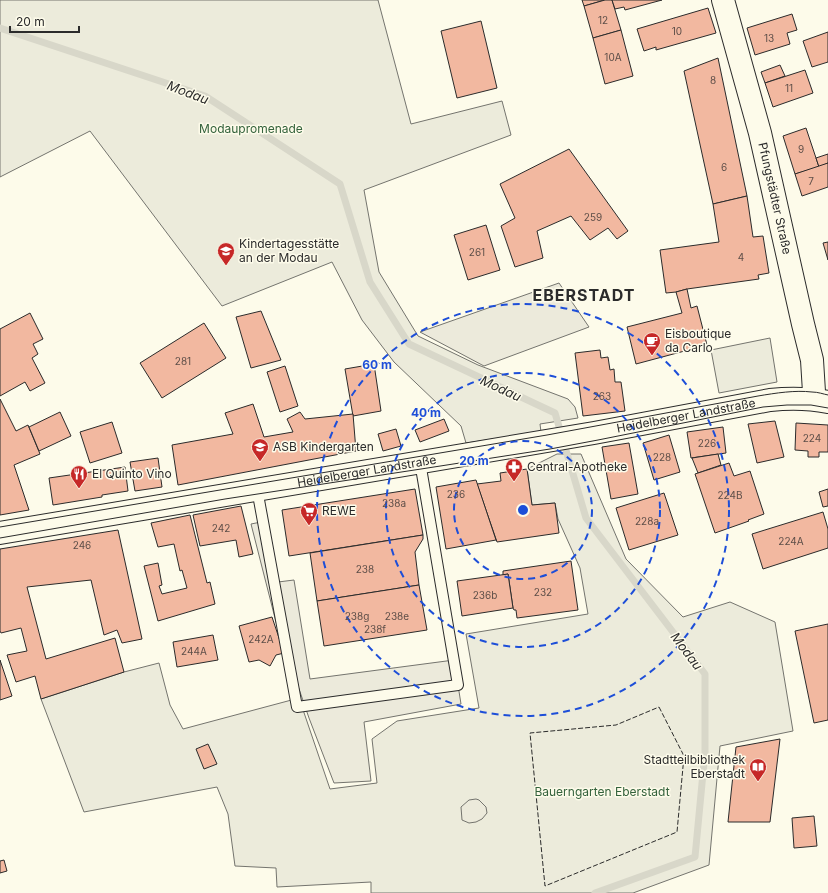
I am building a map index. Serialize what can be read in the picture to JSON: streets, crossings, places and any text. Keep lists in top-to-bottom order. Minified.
{"streets":{"street":["Pfungstädter Straße","Heidelberger Landstraße"]},"crossings":[["Pfungstädter Straße","Heidelberger Landstraße"]],"districts":["EBERSTADT"],"water":["Modau"],"parks":["Modaupromenade","Bauerngarten Eberstadt"],"places":{"school or university":["Kindertagesstätte an der Modau","ASB Kindergarten"],"cafe":["Eisboutique da Carlo"],"pharmacy":["Central-Apotheke"],"restaurant":["El Quinto Vino"],"supermarket":["REWE"],"library":["Stadtteilbibliothek Eberstadt"]},"house_numbers":["12","10","13","10A","8","11","9","6","7","259","261","4","281","263","224","226","228","236","224B","238a","228a","242","224A","246","238","232","236b","238g","238e","238f","242A","244A"],"scale_bar":"20 m","rings":["60 m","40 m","20 m"]}
